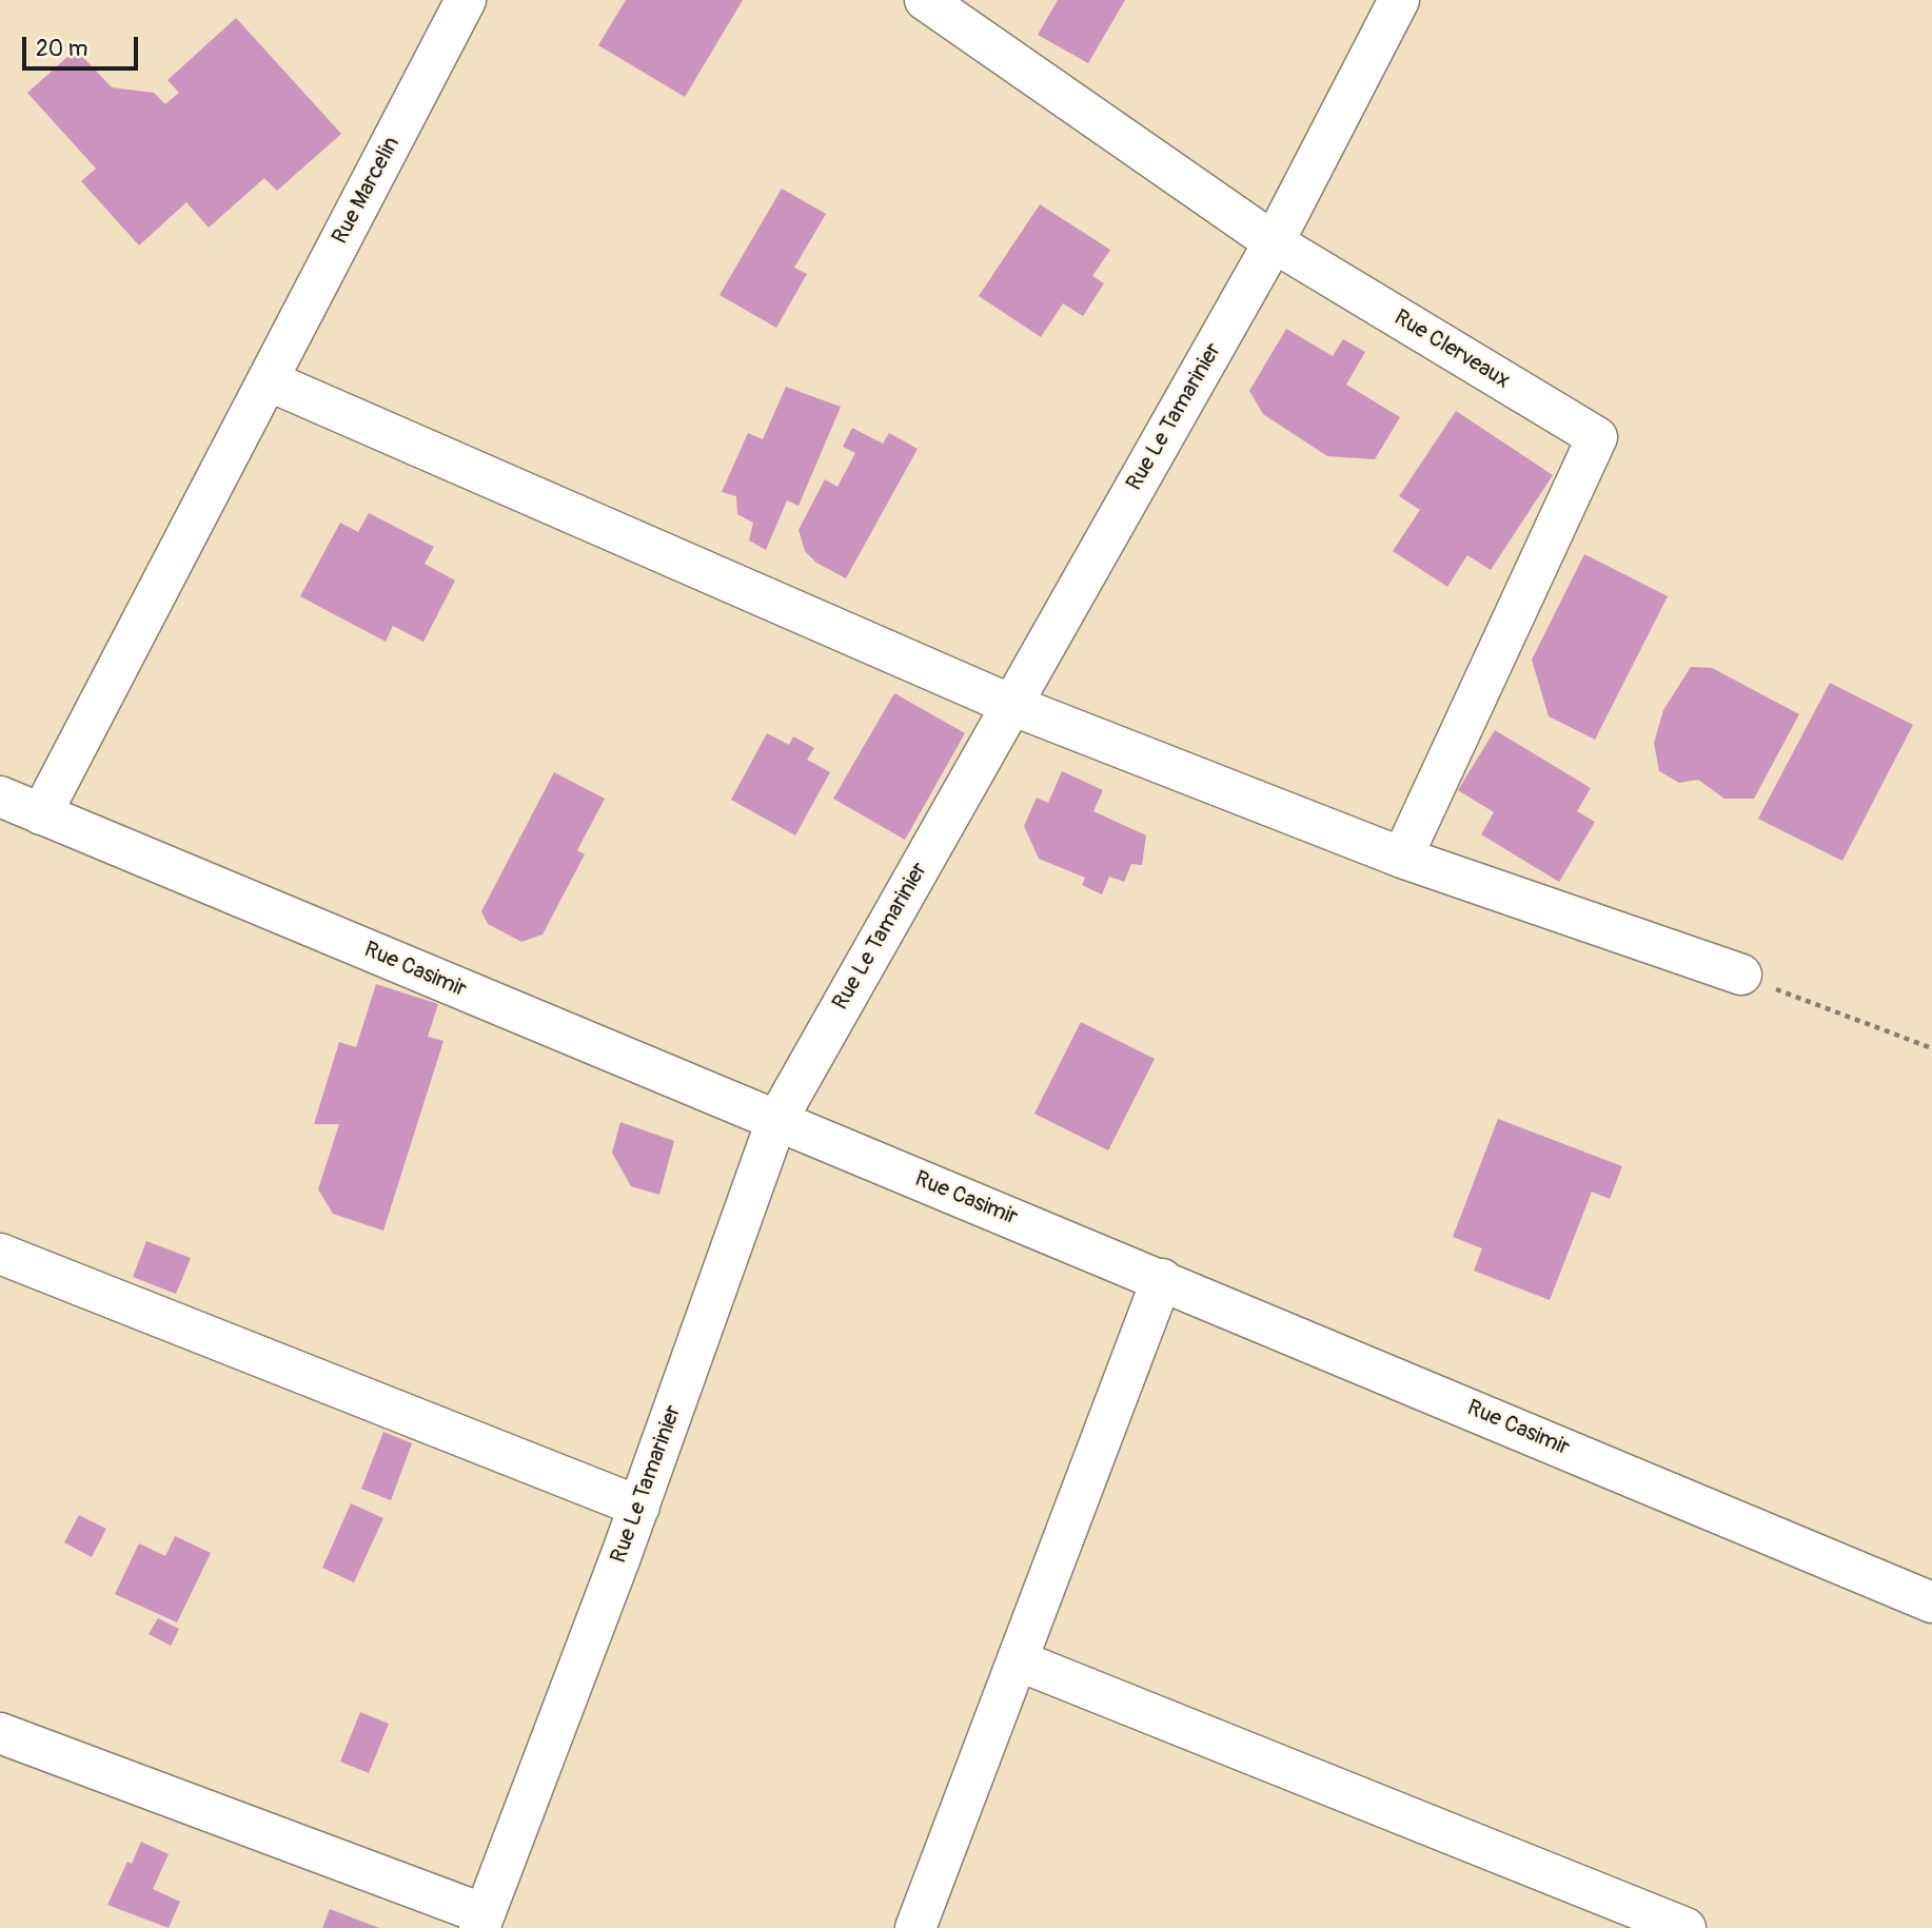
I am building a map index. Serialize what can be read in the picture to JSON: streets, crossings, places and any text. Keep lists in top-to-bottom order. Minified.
{"streets":{"street":["Rue Marcelin","Rue Clerveaux","Rue Le Tamarinier","Rue Casimir"]},"crossings":[["Rue Marcelin","Rue Casimir"],["Rue Clerveaux","Rue Le Tamarinier"],["Rue Le Tamarinier","Rue Casimir"]],"scale_bar":"20 m"}
